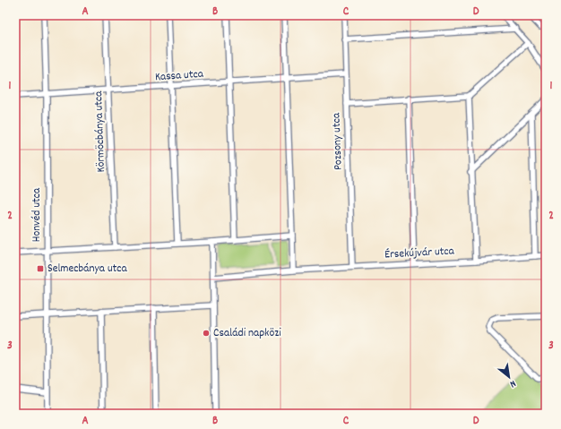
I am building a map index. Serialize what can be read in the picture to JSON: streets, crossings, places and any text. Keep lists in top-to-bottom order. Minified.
{"streets":{"street":["Kassa utca","Körmöcbánya utca","Pozsony utca","Honvéd utca","Érsekújvár utca"]},"crossings":[["Kassa utca","Körmöcbánya utca"],["Kassa utca","Pozsony utca"],["Kassa utca","Honvéd utca"],["Pozsony utca","Érsekújvár utca"]],"places":{"transit":["Selmecbánya utca"],"other":["Családi napközi"]},"north":"bottom right","grid":{"columns":["A","B","C","D"],"rows":["1","2","3"]}}
